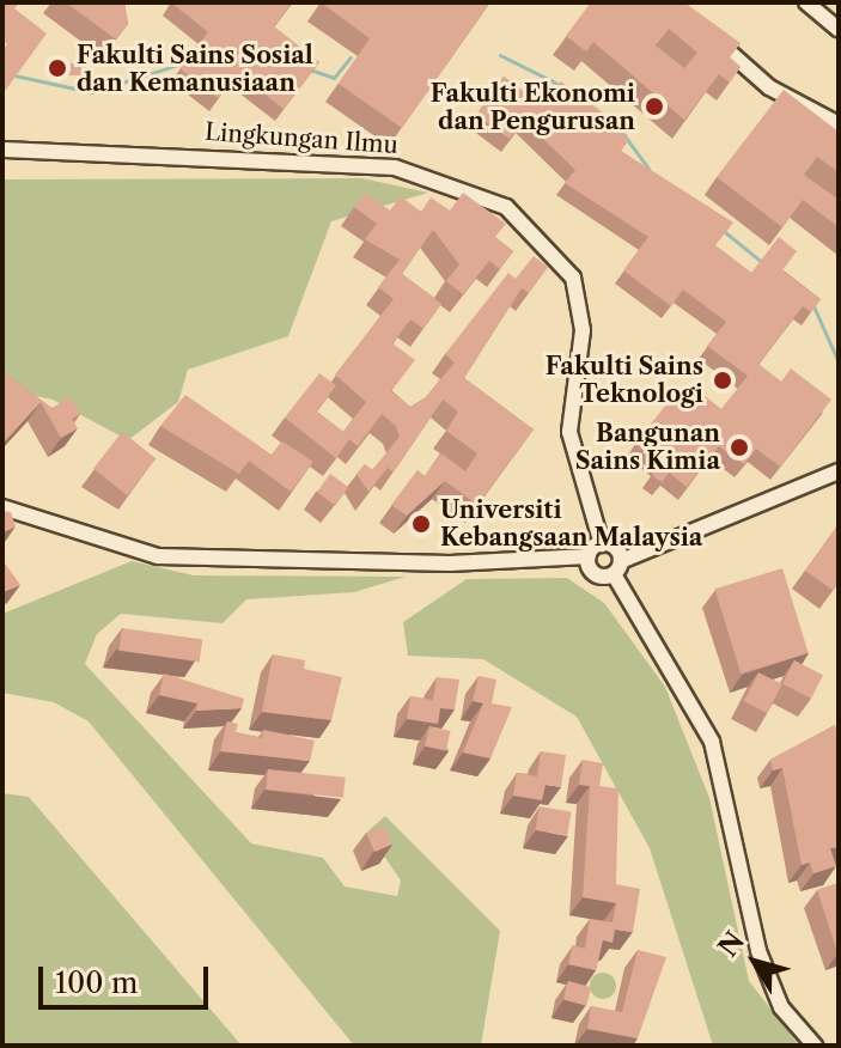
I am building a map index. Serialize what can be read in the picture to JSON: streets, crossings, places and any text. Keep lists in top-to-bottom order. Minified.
{"streets":{"street":["Lingkungan Ilmu"]},"places":["Fakulti Sains Sosial dan Kemanusiaan","Fakulti Ekonomi dan Pengurusan","Fakulti Sains Teknologi","Bangunan Sains Kimia","Universiti Kebangsaan Malaysia"],"scale_bar":"100 m","north":"top left"}
